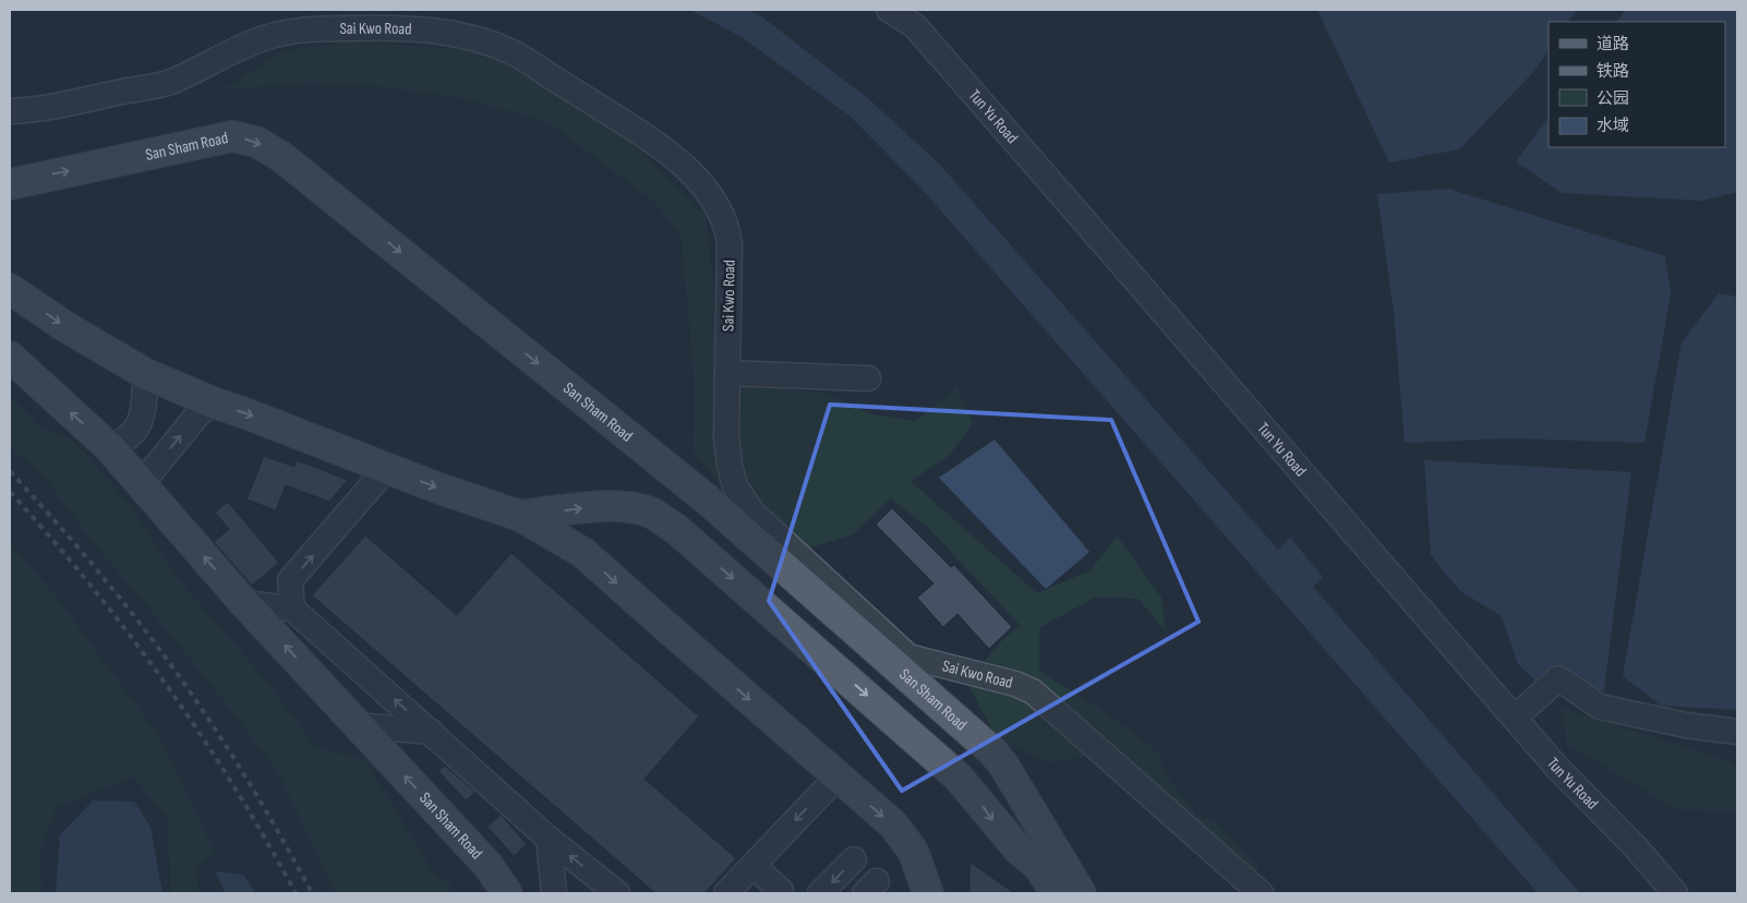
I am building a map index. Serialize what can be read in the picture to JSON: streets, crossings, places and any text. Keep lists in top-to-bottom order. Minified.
{"streets":{"main road":["San Sham Road"],"street":["Sai Kwo Road","Tun Yu Road"]},"legend":["道路","铁路","公园","水域"]}
